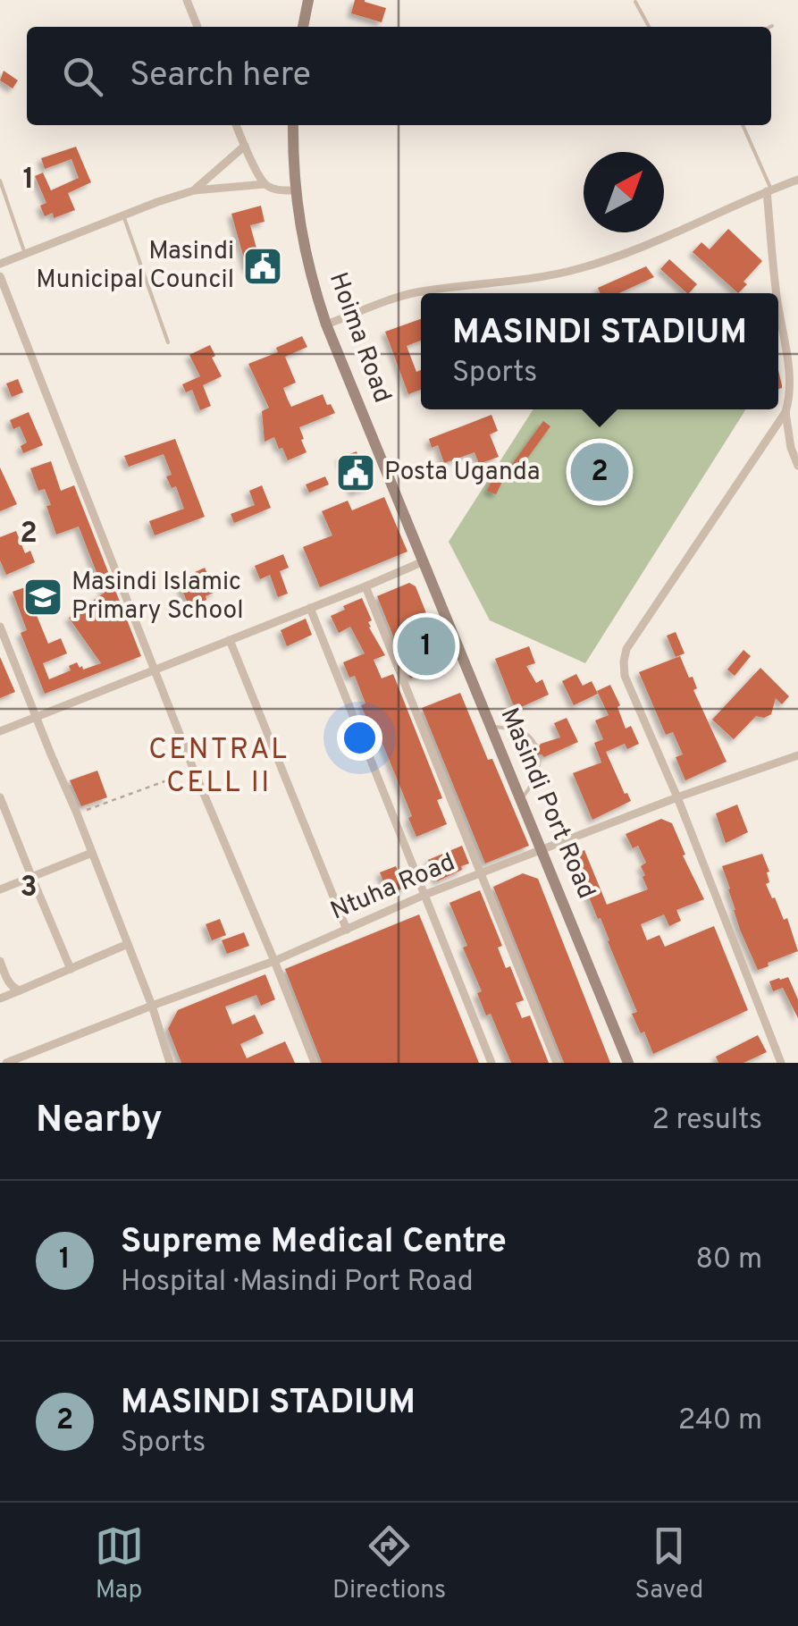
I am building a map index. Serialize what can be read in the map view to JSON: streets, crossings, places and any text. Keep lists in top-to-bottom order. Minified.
{"streets":{"main road":["Hoima Road","Masindi Port Road"],"street":["Ntuha Road"]},"crossings":[["Hoima Road","Masindi Port Road"],["Masindi Port Road","Ntuha Road"]],"districts":["CENTRAL CELL II"],"places":{"public building":["Masindi Municipal Council","Posta Uganda"],"school or university":["Masindi Islamic Primary School"]},"north":"top right","page":{"search":"Search here","popup":["MASINDI STADIUM","Sports"],"pins":["2","1"],"heading":["Nearby","2 results"],"list":[{"mark":"1","name":"Supreme Medical Centre","note":"Hospital · Masindi Port Road","value":"80 m"},{"mark":"2","name":"MASINDI STADIUM","note":"Sports","value":"240 m"}],"nav":["Map","Directions","Saved"]},"grid":{"rows":["1","2","3"]}}
